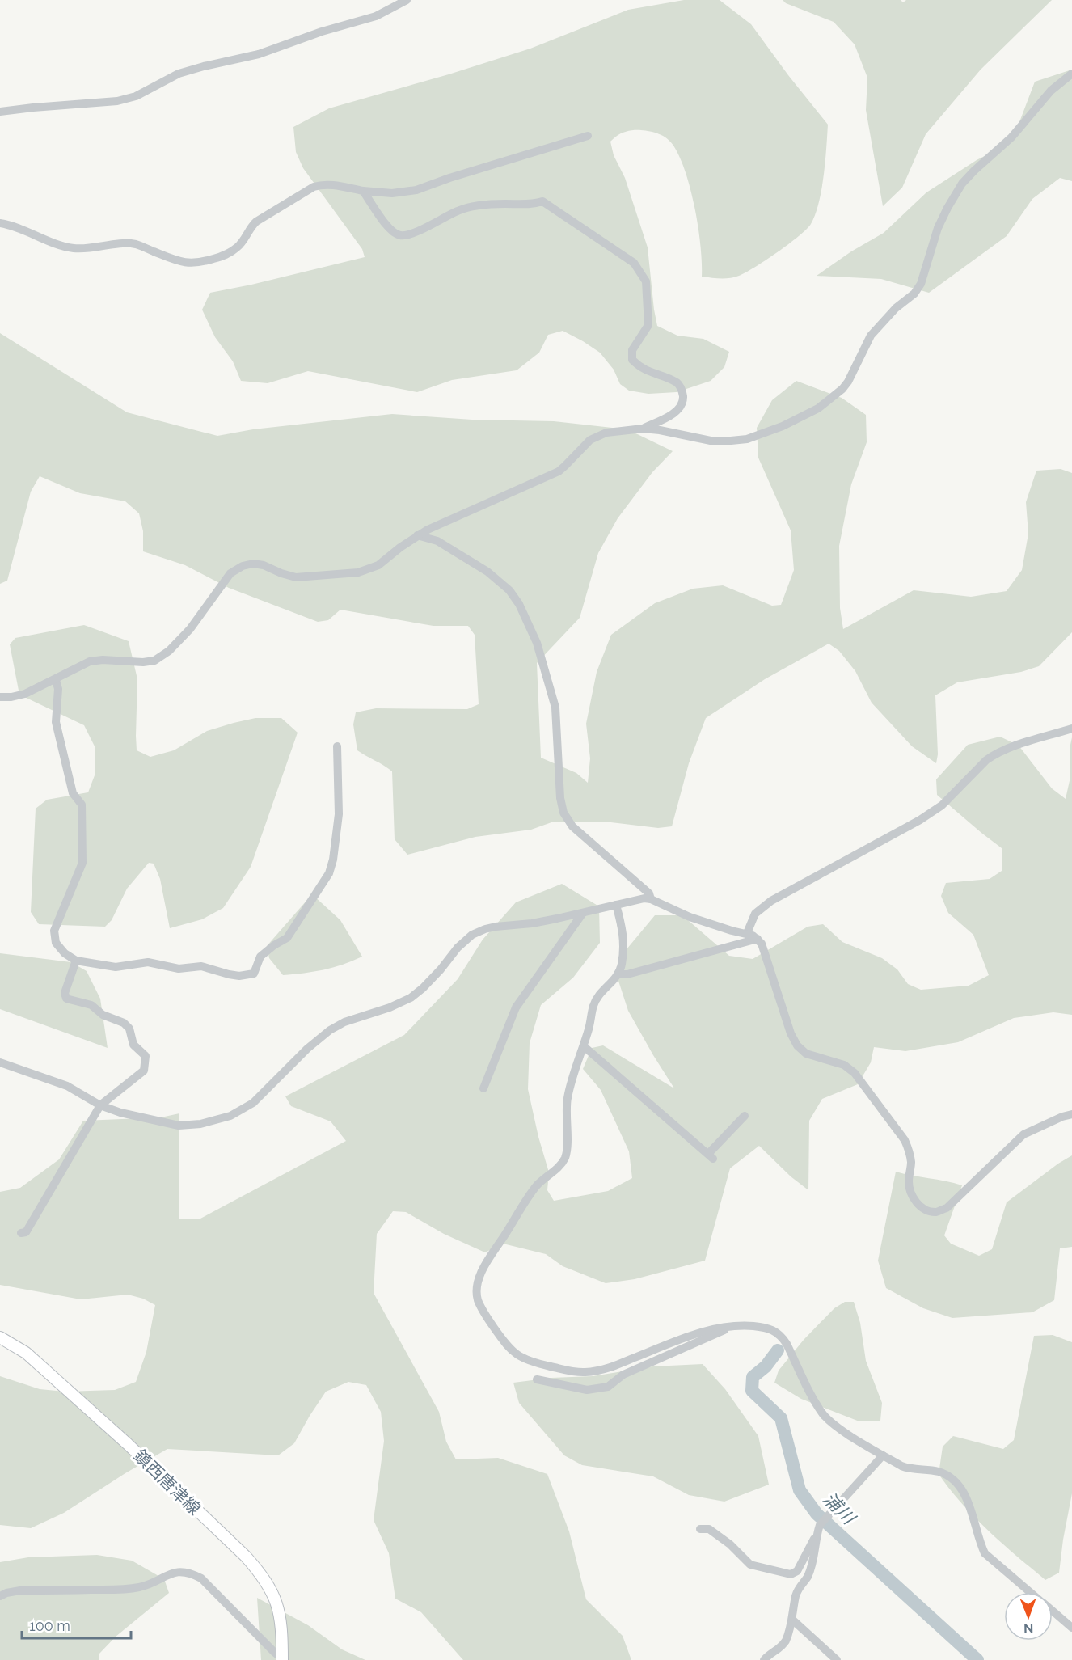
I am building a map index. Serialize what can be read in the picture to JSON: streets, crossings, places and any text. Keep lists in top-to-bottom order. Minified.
{"streets":{"main road":["鎮西唐津線"]},"water":["浦川"],"scale_bar":"100 m","north":"bottom"}
